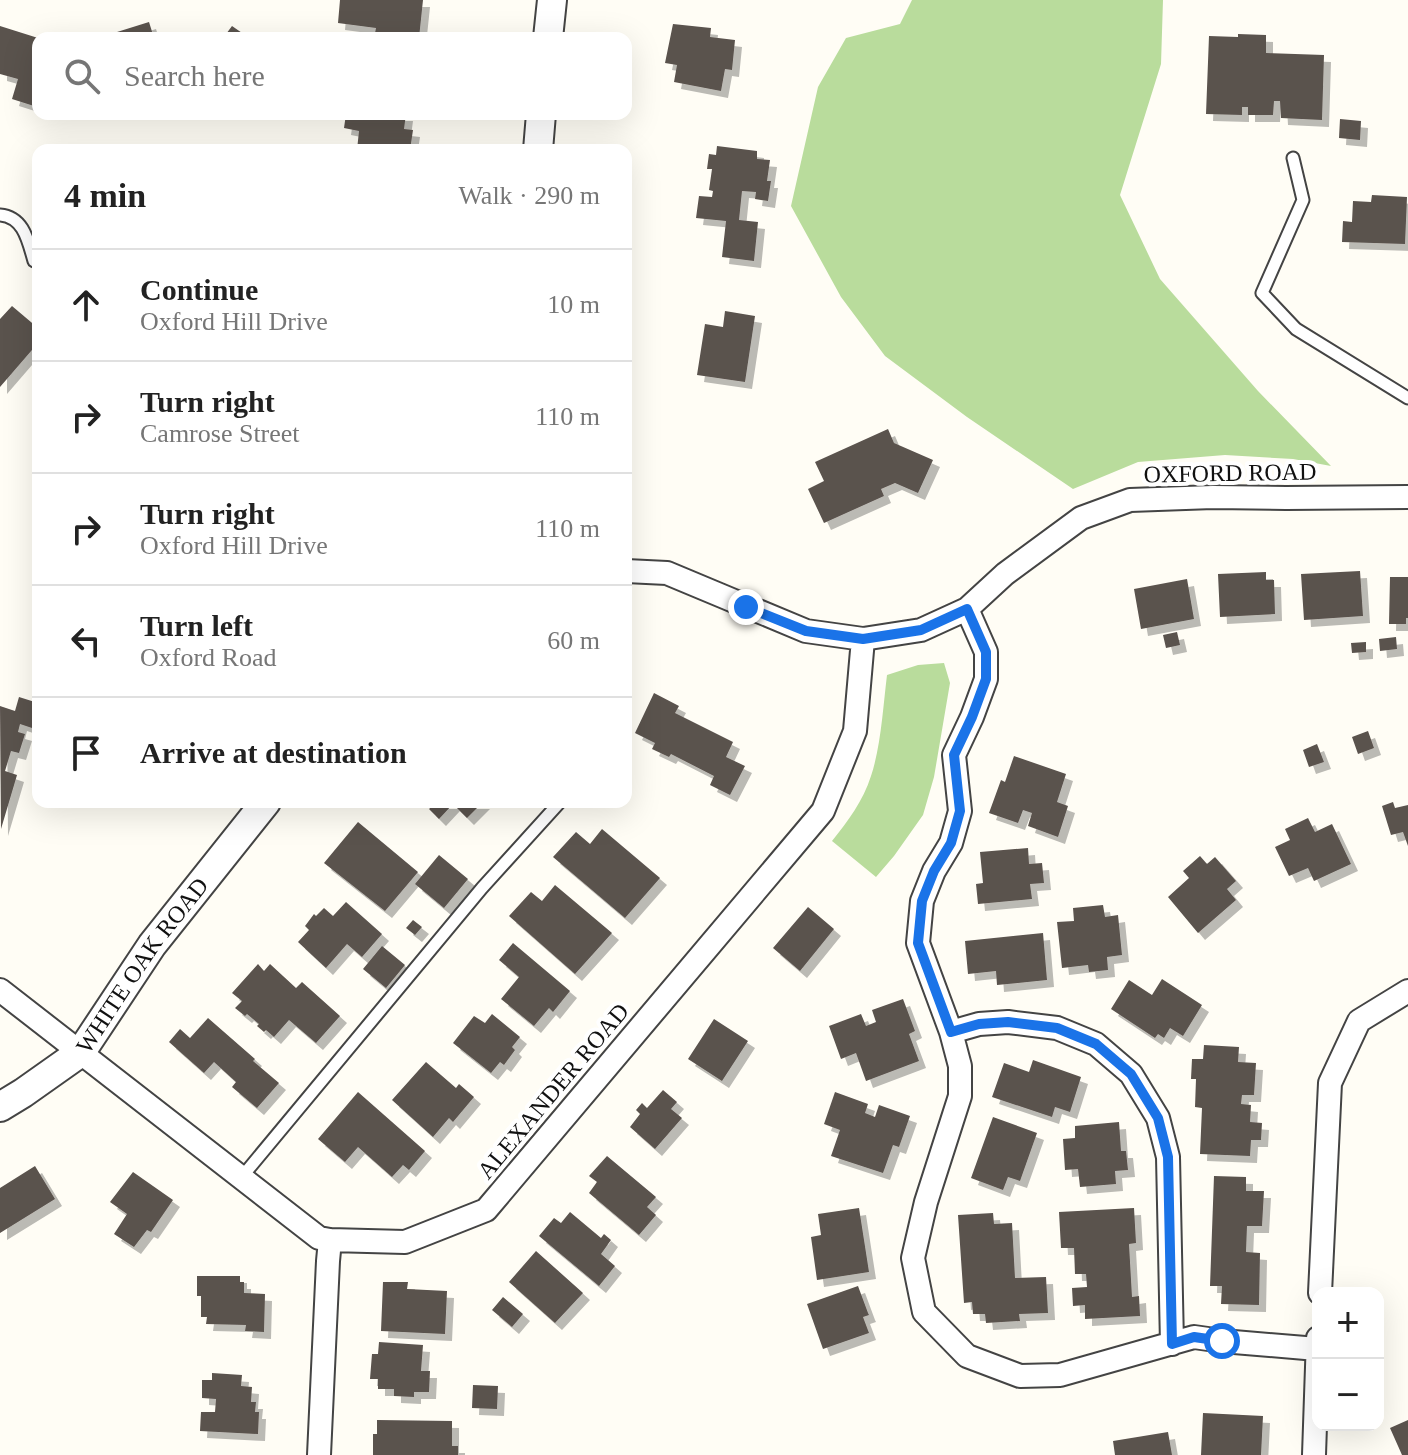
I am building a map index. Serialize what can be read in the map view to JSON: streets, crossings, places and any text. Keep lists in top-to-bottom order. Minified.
{"streets":{"street":["OXFORD ROAD","WHITE OAK ROAD","ALEXANDER ROAD"]},"crossings":[["OXFORD ROAD","ALEXANDER ROAD"],["WHITE OAK ROAD","ALEXANDER ROAD"]],"page":{"search":"Search here","heading":["4 min","Walk · 290 m"],"list":[["Continue","Oxford Hill Drive","10 m"],["Turn right","Camrose Street","110 m"],["Turn right","Oxford Hill Drive","110 m"],["Turn left","Oxford Road","60 m"],"Arrive at destination"],"map_buttons":["+","−"]}}
